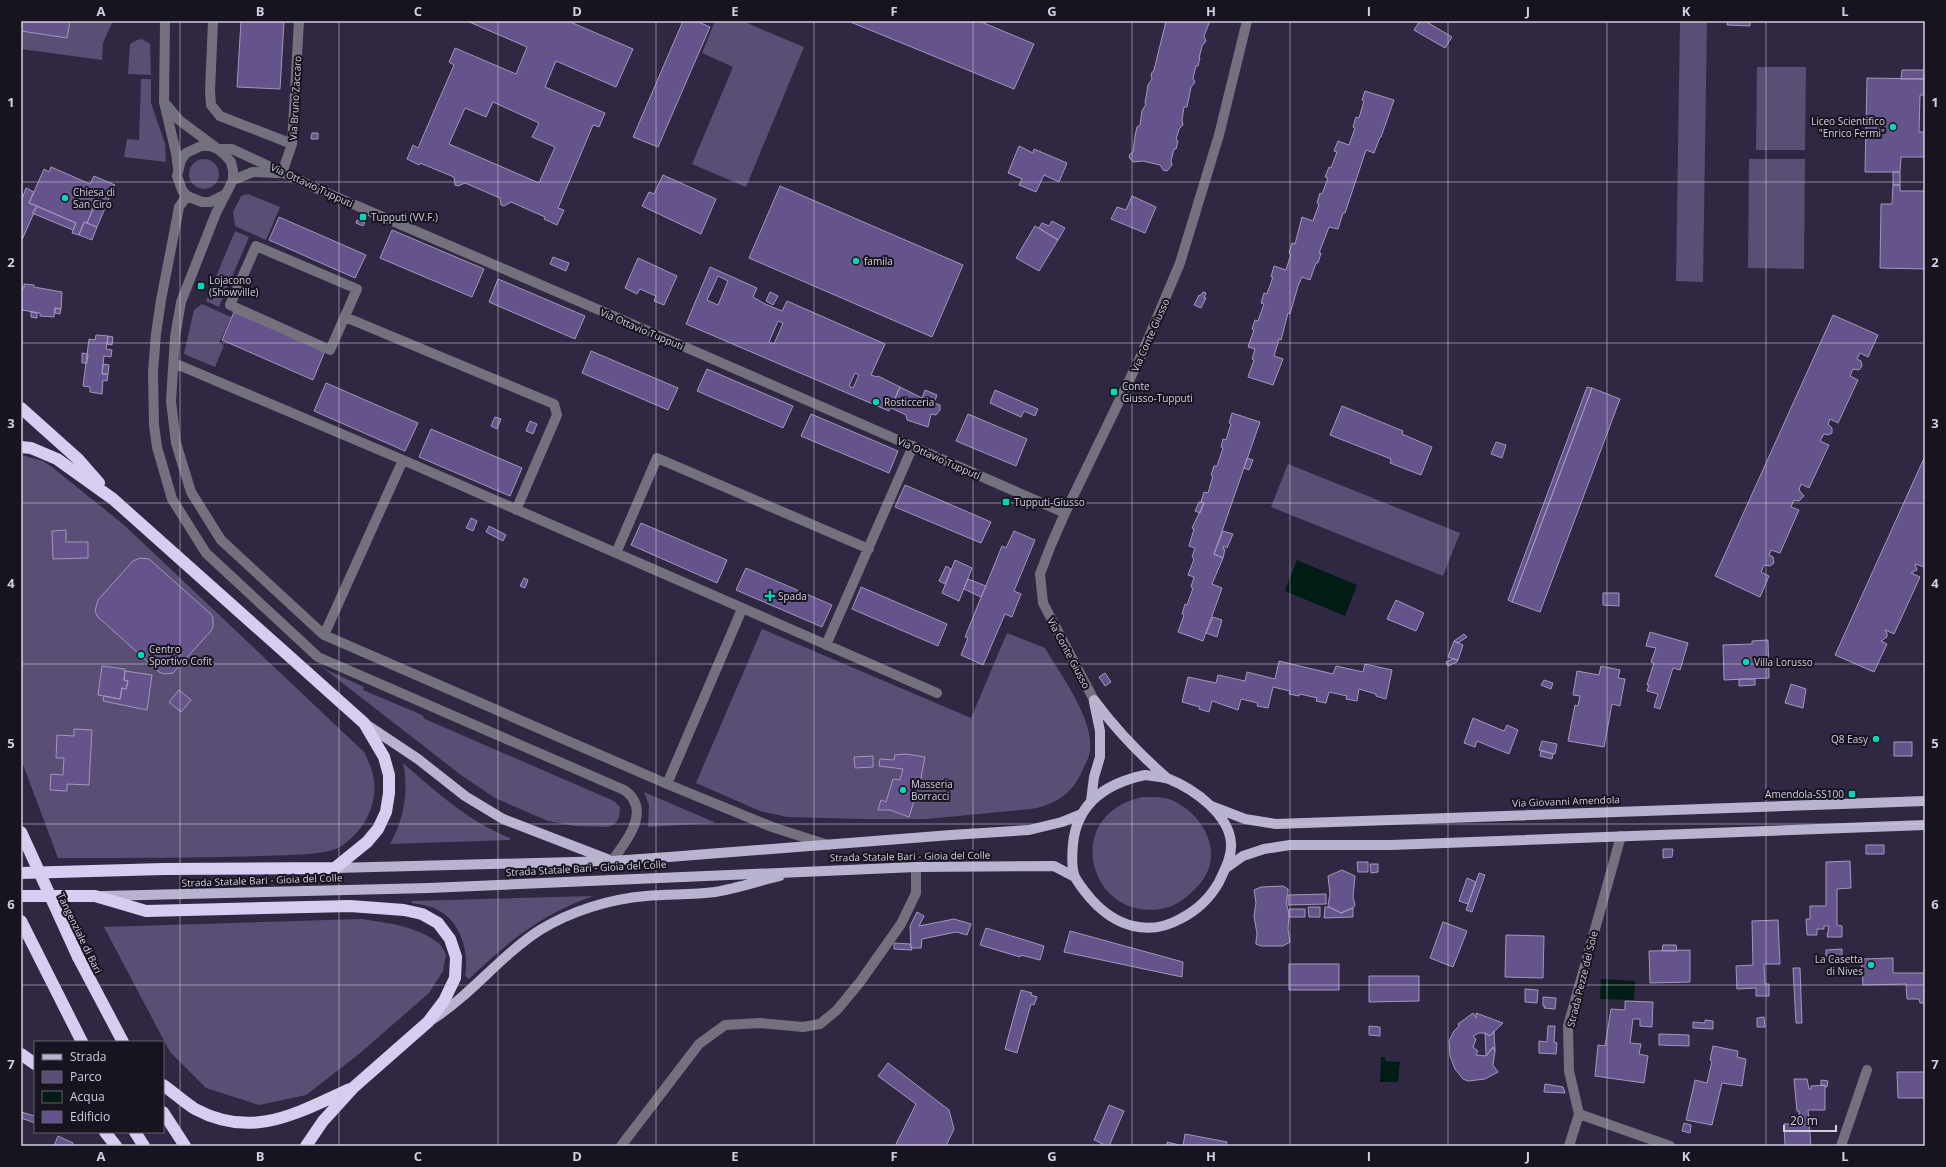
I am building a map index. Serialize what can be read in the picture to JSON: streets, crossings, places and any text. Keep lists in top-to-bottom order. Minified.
{"streets":{"highway":["Tangenziale di Bari"],"main road":["Via Giovanni Amendola","Strada Statale Bari - Gioia del Colle"],"street":["Via Bruno Zaccaro","Via Ottavio Tupputi","Via Conte Giusso","Strada Pezze del Sole"]},"crossings":[["Via Bruno Zaccaro","Via Ottavio Tupputi"],["Via Ottavio Tupputi","Via Conte Giusso"],["Via Giovanni Amendola","Strada Statale Bari - Gioia del Colle"],["Via Giovanni Amendola","Strada Pezze del Sole"]],"places":{"other":["Liceo Scientifico \"Enrico Fermi\"","Chiesa di San Ciro","famila","Rosticceria","Centro Sportivo Cofit","Villa Lorusso","Q8 Easy","Masseria Borracci","La Casetta di Nives"],"transit":["Tupputi (VV.F.)","Lojacono (Showville)","Conte Giusso-Tupputi","Tupputi-Giusso","Amendola-SS100"],"health":["Spada"]},"legend":["Strada","Parco","Acqua","Edificio"],"scale_bar":"20 m","grid":{"columns":["A","B","C","D","E","F","G","H","I","J","K","L"],"rows":["1","2","3","4","5","6","7"]}}
